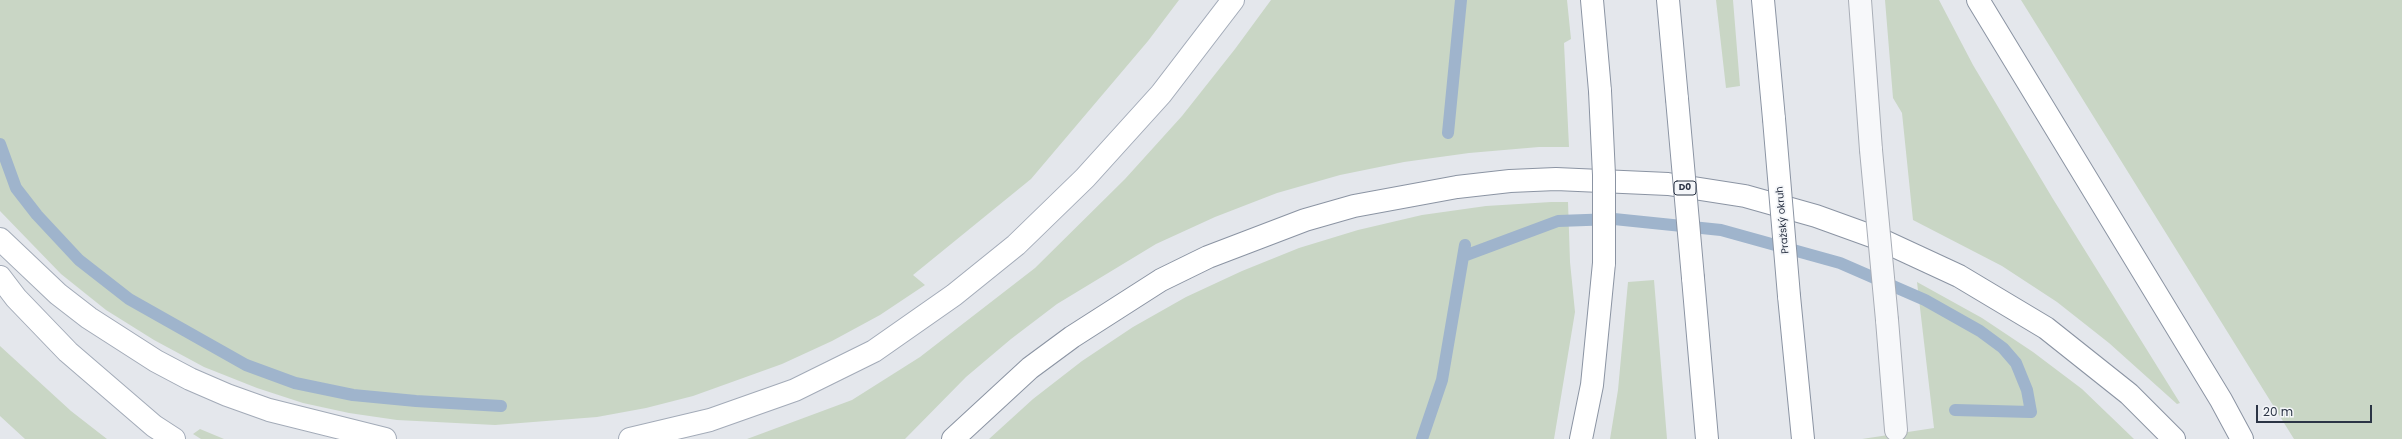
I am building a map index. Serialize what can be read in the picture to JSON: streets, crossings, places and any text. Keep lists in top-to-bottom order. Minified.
{"streets":{"main road":["D0","Pražský okruh"]},"scale_bar":"20 m"}
